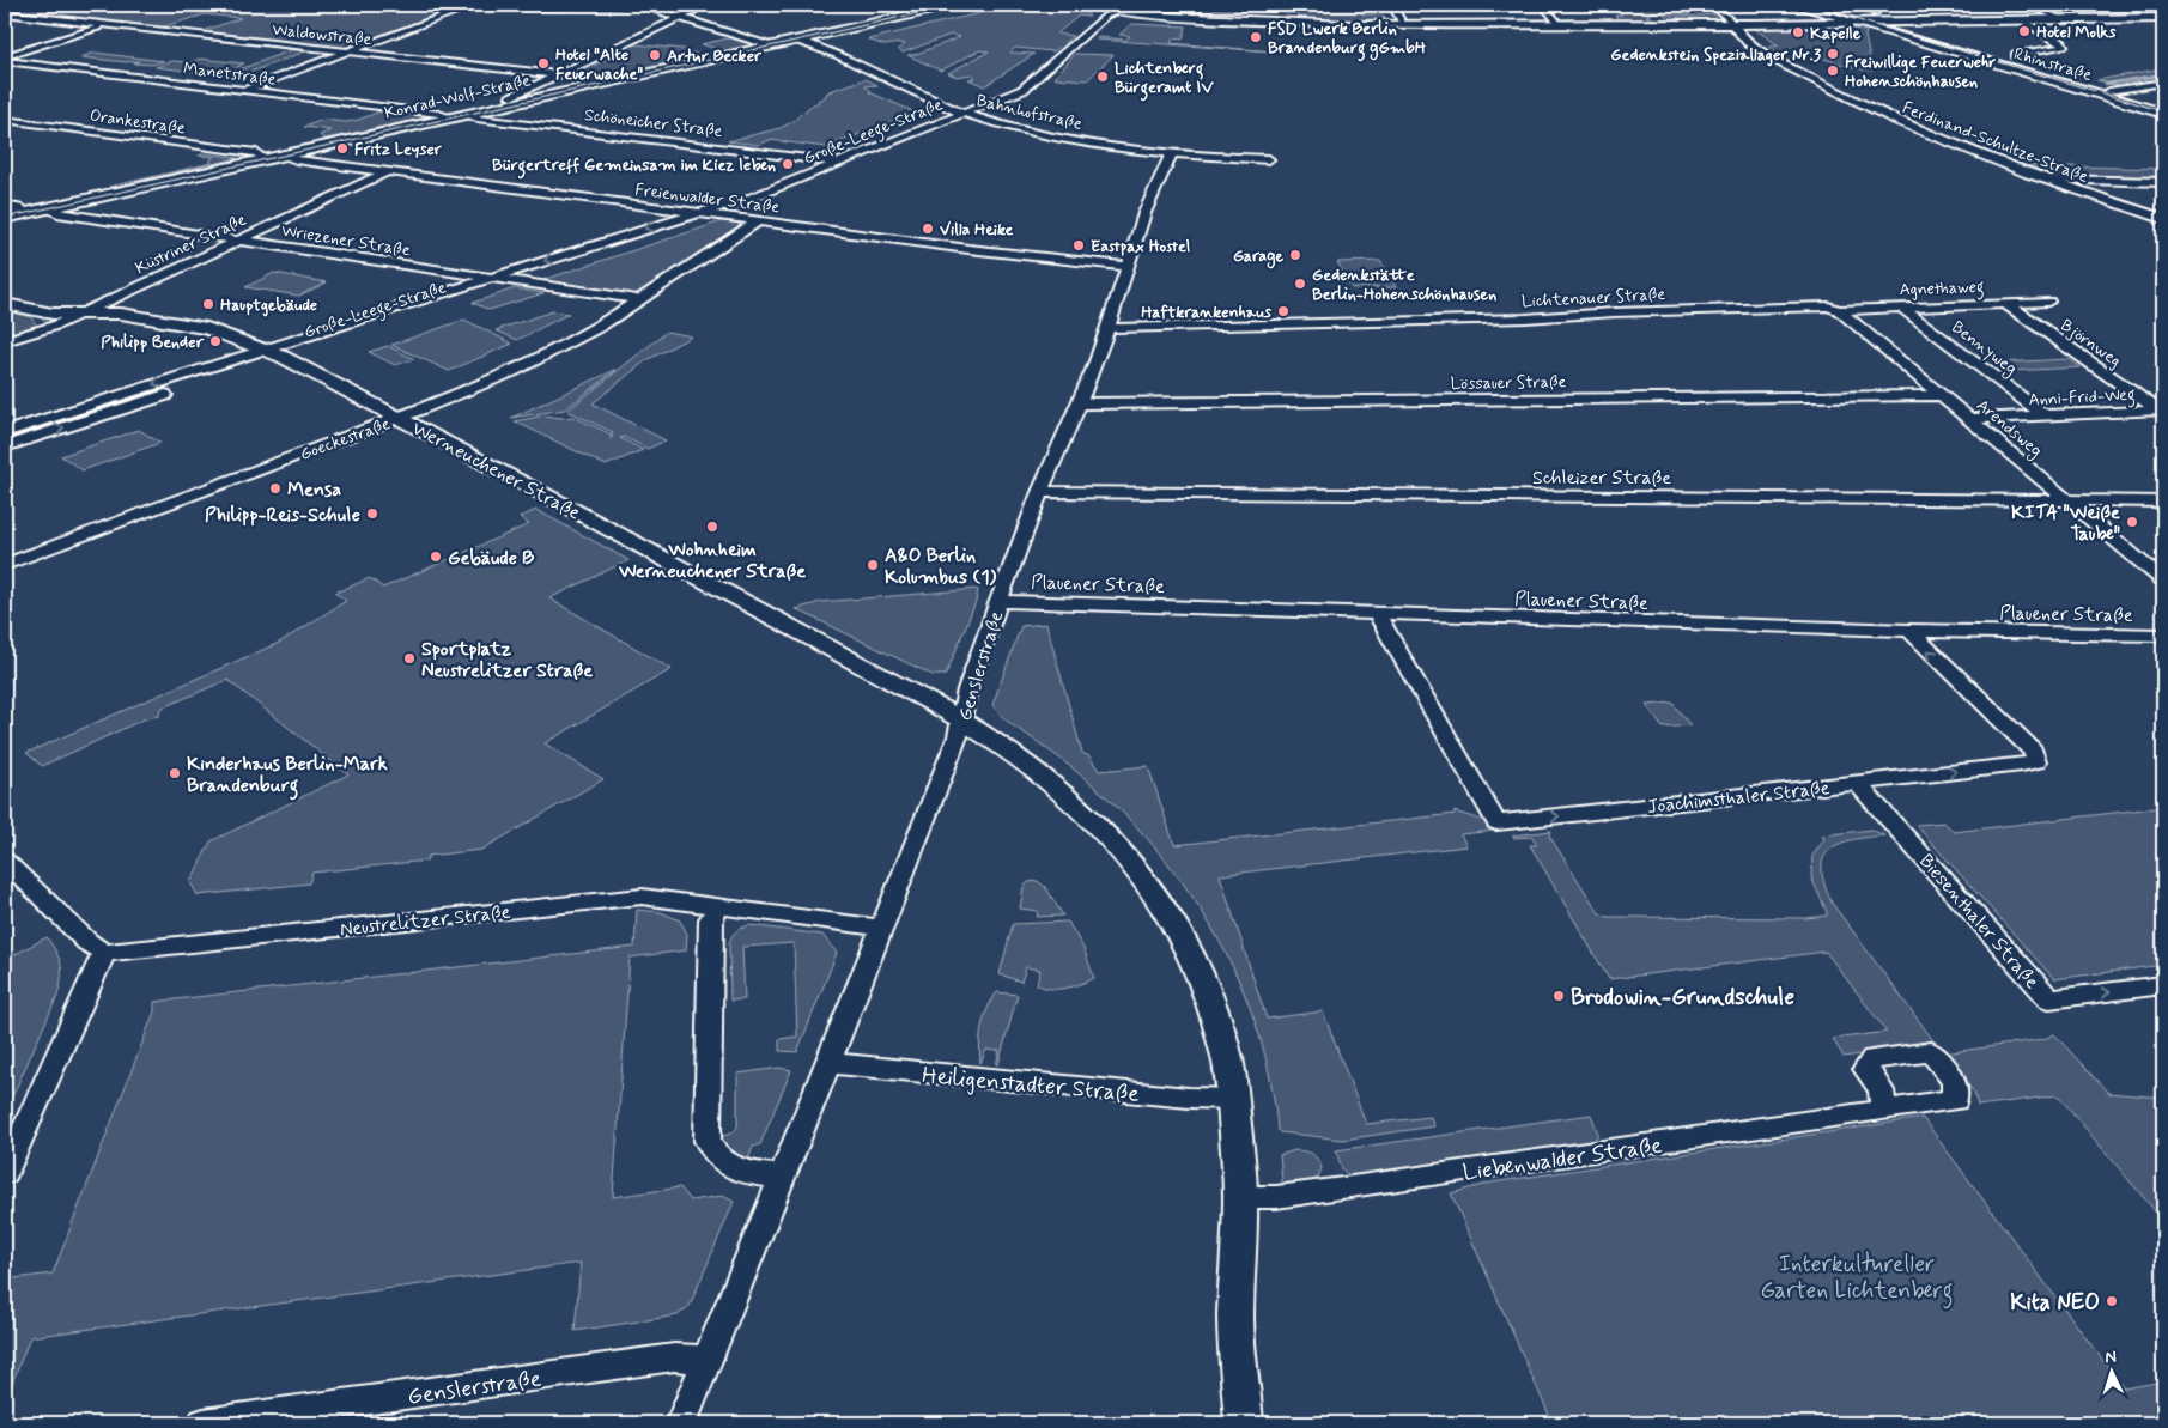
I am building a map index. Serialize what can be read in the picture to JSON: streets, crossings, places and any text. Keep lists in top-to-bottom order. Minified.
{"streets":{"main road":["Rhinstraße","Konrad-Wolf-Straße"],"street":["Waldowstraße","Manetstraße","Bahnhofstraße","Orankestraße","Schöneicher Straße","Große-Leege-Straße","Ferdinand-Schultze-Straße","Freienwalder Straße","Wriezener Straße","Küstriner Straße","Agnethaweg","Lichtenauer Straße","Björnweg","Bennyweg","Lössauer Straße","Anni-Frid-Weg","Arendsweg","Goeckestraße","Werneuchener Straße","Schleizer Straße","Plauener Straße","Genslerstraße","Joachimsthaler Straße","Neustrelitzer Straße","Biesenthaler Straße","Heiligenstadter Straße","Liebenwalder Straße"]},"crossings":[["Waldowstraße","Konrad-Wolf-Straße"],["Manetstraße","Konrad-Wolf-Straße"],["Manetstraße","Schöneicher Straße"],["Konrad-Wolf-Straße","Bahnhofstraße"],["Konrad-Wolf-Straße","Orankestraße"],["Konrad-Wolf-Straße","Schöneicher Straße"],["Konrad-Wolf-Straße","Freienwalder Straße"],["Konrad-Wolf-Straße","Wriezener Straße"],["Bahnhofstraße","Große-Leege-Straße"],["Bahnhofstraße","Genslerstraße"],["Schöneicher Straße","Große-Leege-Straße"],["Große-Leege-Straße","Freienwalder Straße"],["Große-Leege-Straße","Wriezener Straße"],["Große-Leege-Straße","Werneuchener Straße"],["Freienwalder Straße","Küstriner Straße"],["Freienwalder Straße","Goeckestraße"],["Freienwalder Straße","Genslerstraße"],["Wriezener Straße","Küstriner Straße"],["Wriezener Straße","Goeckestraße"],["Küstriner Straße","Werneuchener Straße"],["Agnethaweg","Lichtenauer Straße"],["Agnethaweg","Björnweg"],["Agnethaweg","Bennyweg"],["Agnethaweg","Arendsweg"],["Lichtenauer Straße","Arendsweg"],["Lichtenauer Straße","Genslerstraße"],["Björnweg","Anni-Frid-Weg"],["Bennyweg","Anni-Frid-Weg"],["Lössauer Straße","Arendsweg"],["Lössauer Straße","Genslerstraße"],["Anni-Frid-Weg","Arendsweg"],["Arendsweg","Schleizer Straße"],["Goeckestraße","Werneuchener Straße"],["Werneuchener Straße","Genslerstraße"],["Schleizer Straße","Genslerstraße"],["Plauener Straße","Genslerstraße"],["Plauener Straße","Joachimsthaler Straße"],["Genslerstraße","Neustrelitzer Straße"],["Genslerstraße","Heiligenstadter Straße"],["Joachimsthaler Straße","Biesenthaler Straße"]],"one_way":["Biesenthaler Straße"],"parks":["Interkultureller Garten Lichtenberg"],"places":["Hotel Molks","Kapelle","FSD Lwerk Berlin Brandenburg gGmbH","Gedenkstein Speziallager Nr.3","Artur Becker","Hotel \"Alte Feuerwache\"","Freiwillige Feuerwehr Hohenschönhausen","Lichtenberg Bürgeramt IV","Fritz Leyser","Bürgertreff Gemeinsam im Kiez leben","Villa Heike","Eastpax Hostel","Garage","Gedenkstätte Berlin-Hohenschönhausen","Hauptgebäude","Haftkrankenhaus","Philipp Bender","Mensa","Philipp-Reis-Schule","KITA \"Weiße Taube\"","Wohnheim Werneuchener Straße","Gebäude B","A&O Berlin Kolumbus (1)","Sportplatz Neustrelitzer Straße","Kinderhaus Berlin-Mark Brandenburg","Brodowin-Grundschule","Kita NEO"],"north":"top"}
